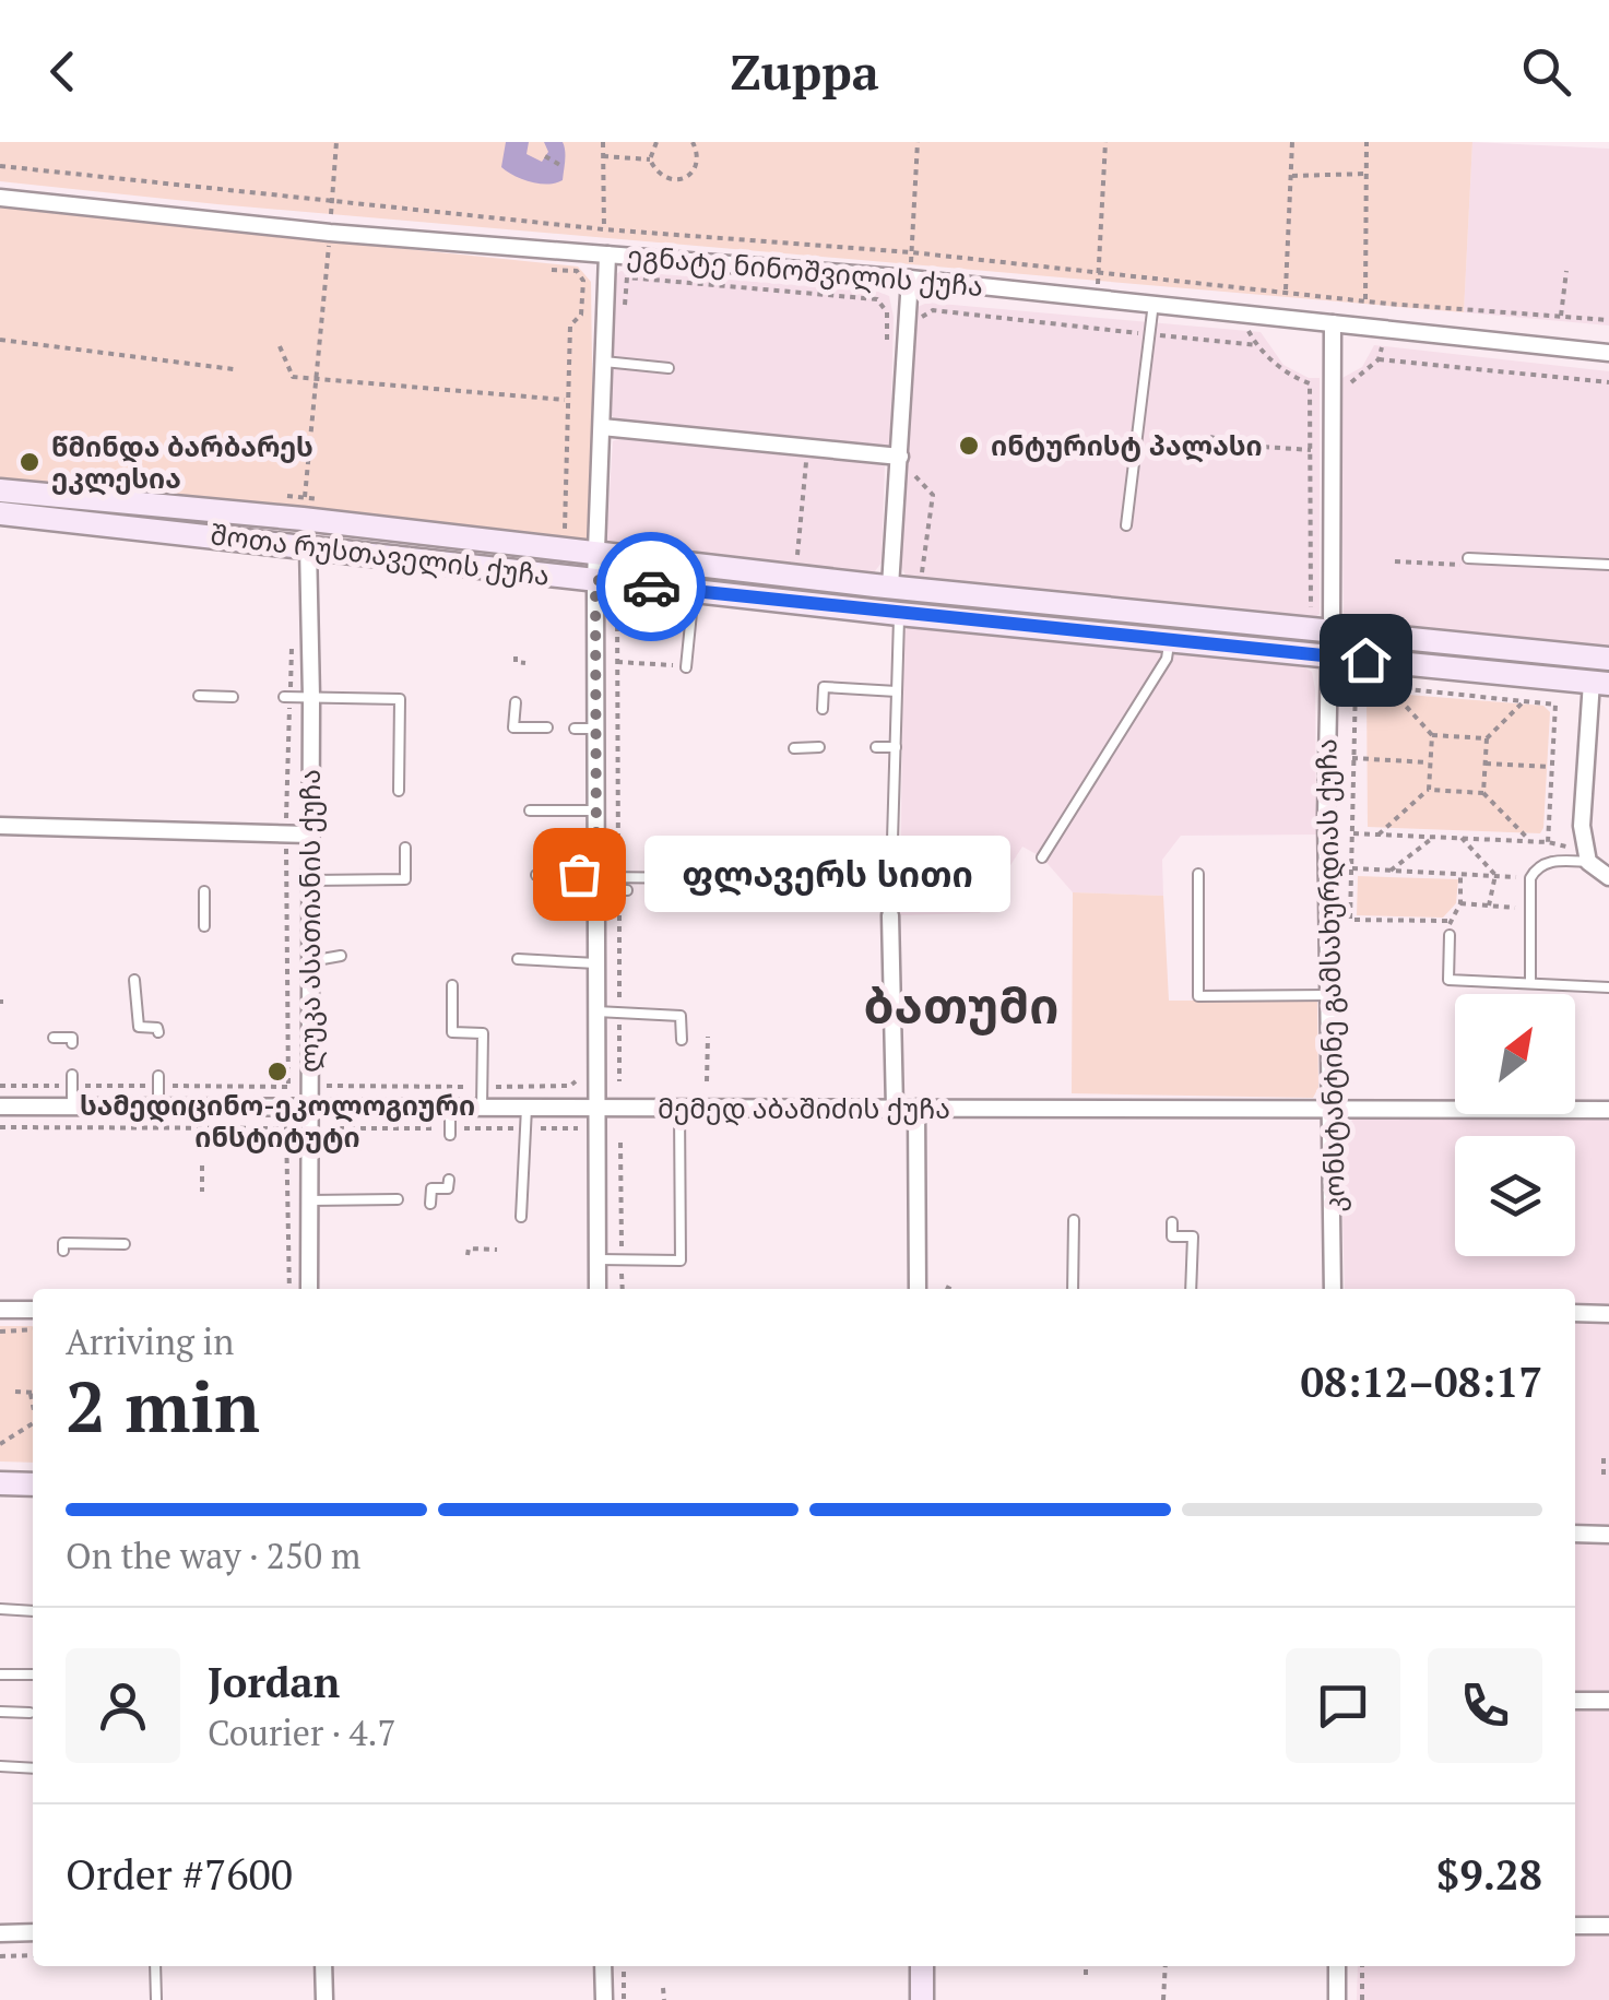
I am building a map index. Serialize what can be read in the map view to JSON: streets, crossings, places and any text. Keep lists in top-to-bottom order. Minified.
{"streets":{"main road":["შოთა რუსთაველის ქუჩა"],"street":["ეგნატე ნინოშვილის ქუჩა","ლუკა ასათიანის ქუჩა","კონსტანტინე გამსახურდიას ქუჩა","მემედ აბაშიძის ქუჩა"]},"crossings":[["ეგნატე ნინოშვილის ქუჩა","კონსტანტინე გამსახურდიას ქუჩა"],["შოთა რუსთაველის ქუჩა","ლუკა ასათიანის ქუჩა"],["შოთა რუსთაველის ქუჩა","კონსტანტინე გამსახურდიას ქუჩა"],["ლუკა ასათიანის ქუჩა","მემედ აბაშიძის ქუჩა"],["კონსტანტინე გამსახურდიას ქუჩა","მემედ აბაშიძის ქუჩა"]],"districts":["ბათუმი"],"places":["ინტურისტ პალასი","წმინდა ბარბარეს ეკლესია","ფლავერს სითი","სამედიცინო-ეკოლოგიური ინსტიტუტი"],"north":"top right","page":{"header":"Zuppa","bubble":"ფლავერს სითი","heading":["2 min","Arriving in","08:12–08:17"],"panel":["Jordan","Courier · 4.7","Order #7600","$9.28"],"bar":"On the way · 250 m"}}
